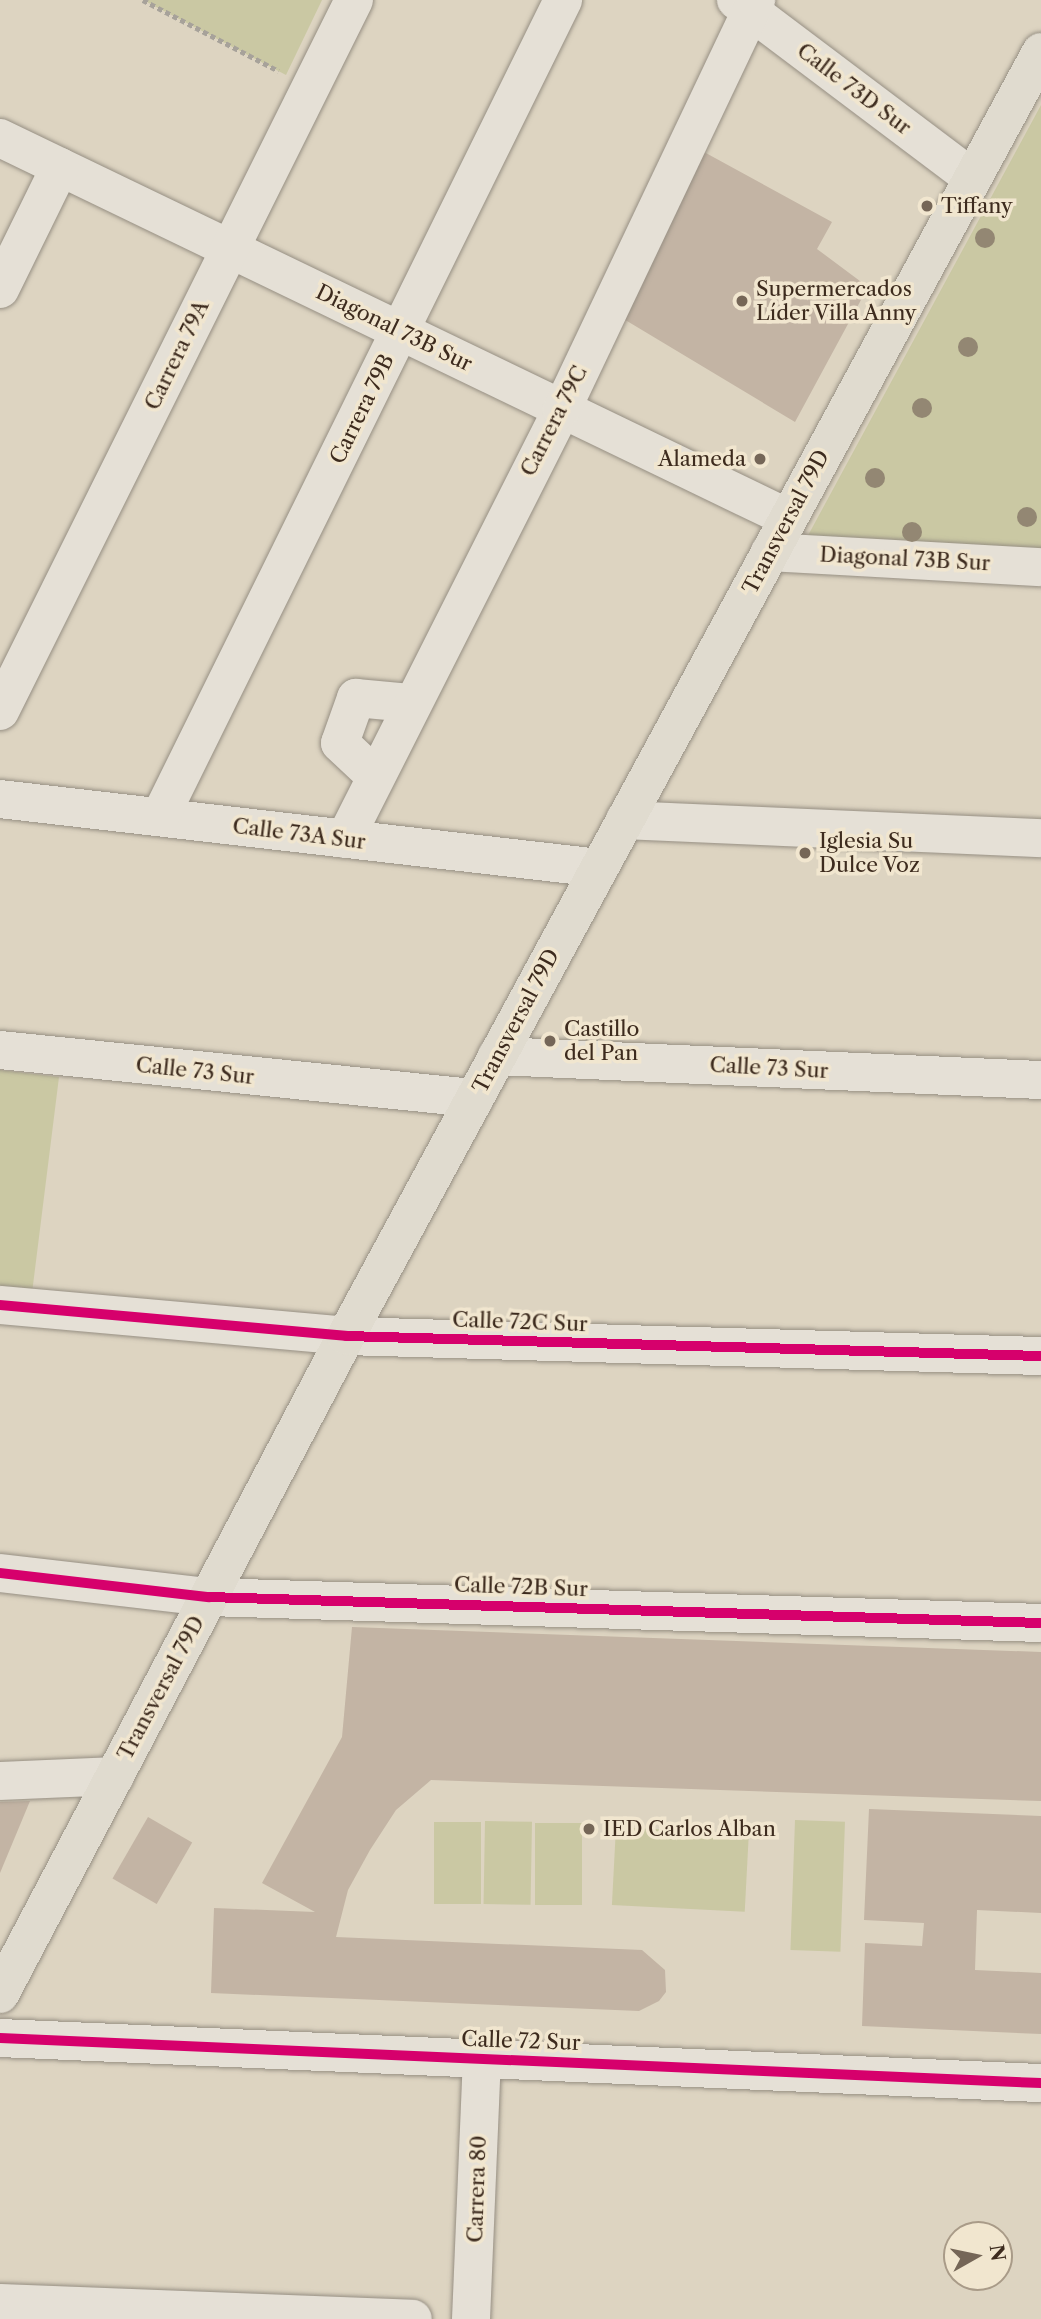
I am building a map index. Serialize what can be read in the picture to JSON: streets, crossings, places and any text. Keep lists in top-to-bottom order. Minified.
{"streets":{"main road":["Transversal 79D"],"street":["Calle 73D Sur","Diagonal 73B Sur","Carrera 79A","Carrera 79B","Carrera 79C","Calle 73A Sur","Calle 73 Sur","Calle 72C Sur","Calle 72B Sur","Calle 72 Sur","Carrera 80"]},"crossings":[["Calle 73D Sur","Carrera 79C"],["Calle 73D Sur","Transversal 79D"],["Diagonal 73B Sur","Carrera 79A"],["Diagonal 73B Sur","Carrera 79B"],["Diagonal 73B Sur","Carrera 79C"],["Diagonal 73B Sur","Transversal 79D"],["Carrera 79B","Calle 73A Sur"],["Carrera 79C","Calle 73A Sur"],["Transversal 79D","Calle 73A Sur"],["Transversal 79D","Calle 73 Sur"],["Transversal 79D","Calle 72C Sur"],["Transversal 79D","Calle 72B Sur"],["Calle 72 Sur","Carrera 80"]],"places":["Tiffany","Supermercados Líder Villa Anny","Alameda","Iglesia Su Dulce Voz","Castillo del Pan","IED Carlos Alban"],"north":"right"}
